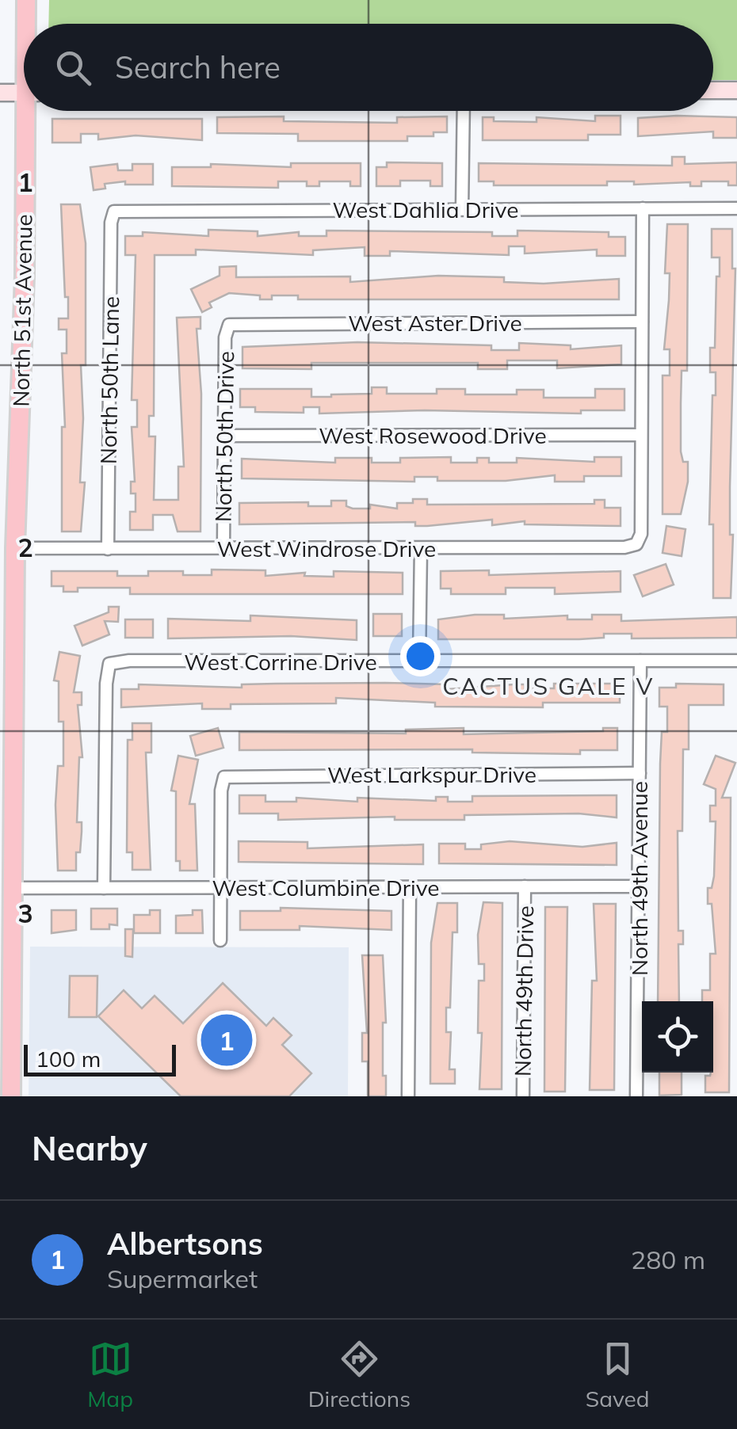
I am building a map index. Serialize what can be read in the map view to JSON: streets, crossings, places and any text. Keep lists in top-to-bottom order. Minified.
{"streets":{"main road":["North 51st Avenue"],"street":["West Dahlia Drive","West Aster Drive","North 50th Lane","West Rosewood Drive","North 50th Drive","West Windrose Drive","West Corrine Drive","West Larkspur Drive","North 49th Avenue","West Columbine Drive","North 49th Drive"]},"crossings":[["West Dahlia Drive","North 50th Lane"],["North 51st Avenue","West Windrose Drive"],["North 51st Avenue","West Columbine Drive"],["West Aster Drive","North 50th Drive"],["North 50th Lane","West Windrose Drive"],["West Rosewood Drive","North 50th Drive"],["West Rosewood Drive","West Windrose Drive"],["North 50th Drive","West Windrose Drive"],["West Corrine Drive","North 49th Avenue"],["West Corrine Drive","West Columbine Drive"],["West Larkspur Drive","North 49th Avenue"],["West Larkspur Drive","West Columbine Drive"],["North 49th Avenue","West Columbine Drive"],["West Columbine Drive","North 49th Drive"]],"districts":["CACTUS GALE V"],"scale_bar":"100 m","page":{"search":"Search here","pins":"1","scale":"100 m","heading":"Nearby","list":[{"mark":"1","name":"Albertsons","note":"Supermarket","value":"280 m"}],"nav":["Map","Directions","Saved"]},"grid":{"rows":["1","2","3"]}}
